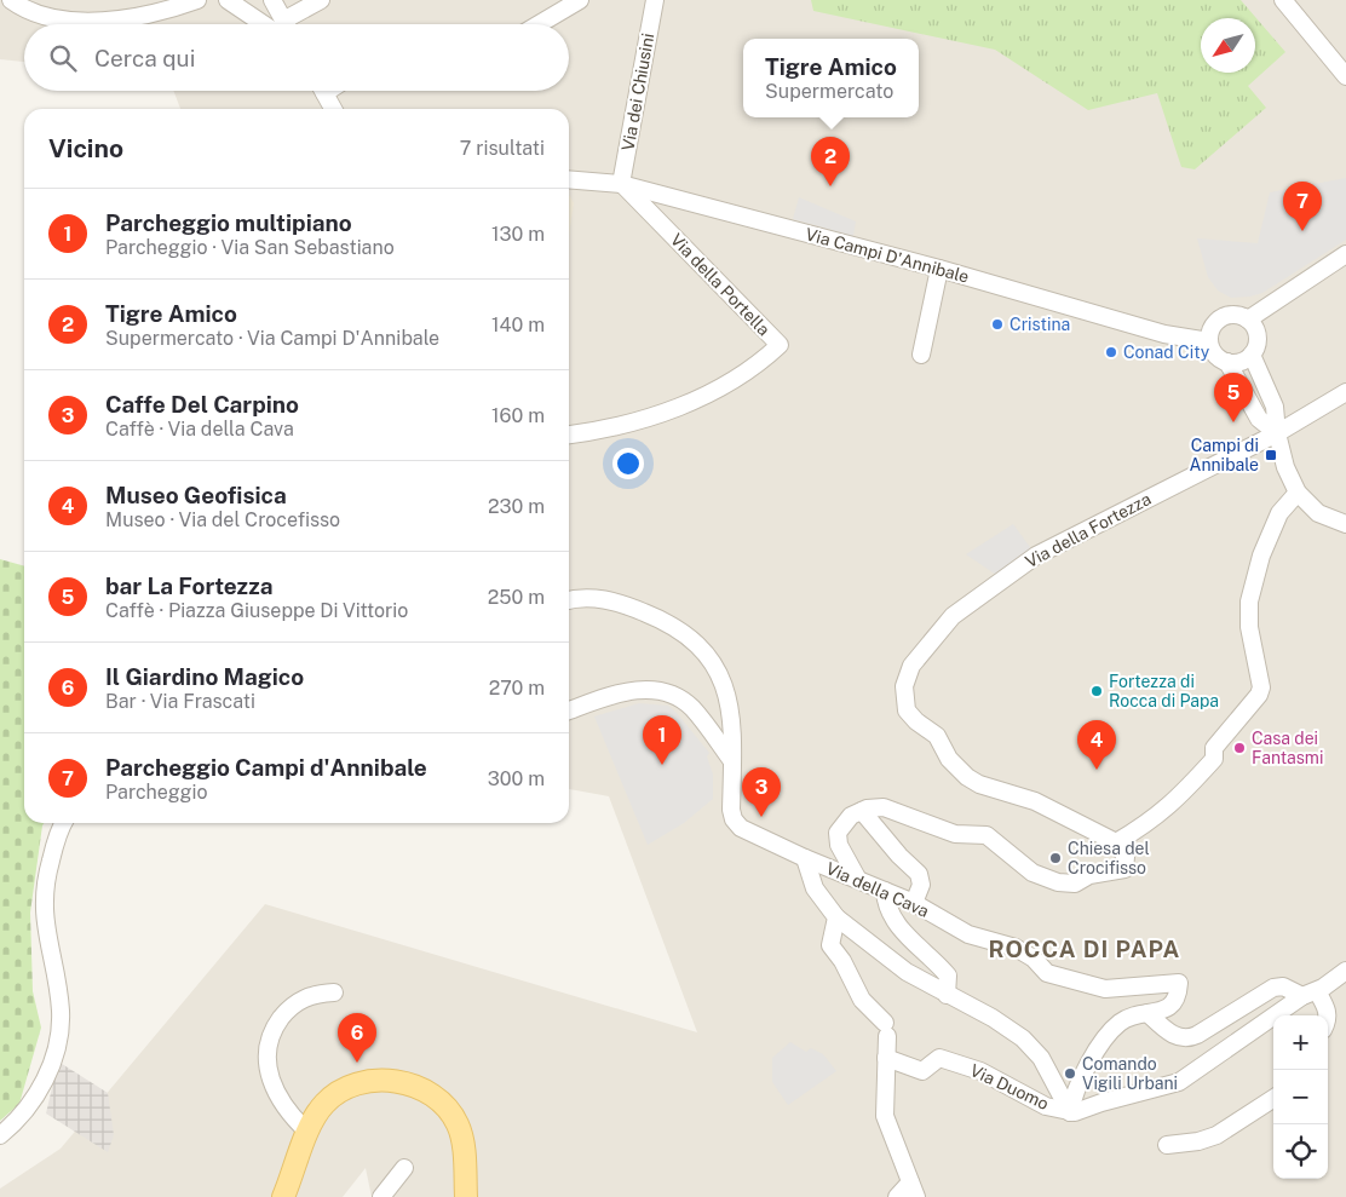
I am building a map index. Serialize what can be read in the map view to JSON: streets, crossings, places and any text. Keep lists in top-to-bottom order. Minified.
{"streets":{"street":["Via dei Chiusini","Via Campi D'Annibale","Via della Portella","Via della Fortezza","Via della Cava","Via Duomo"]},"crossings":[["Via dei Chiusini","Via Campi D'Annibale"],["Via dei Chiusini","Via della Portella"],["Via Campi D'Annibale","Via della Portella"]],"districts":["ROCCA DI PAPA"],"places":{"other":["Cristina","Conad City","Fortezza di Rocca di Papa","Casa dei Fantasmi","Chiesa del Crocifisso","Comando Vigili Urbani"],"transit":["Campi di Annibale"]},"north":"bottom left","page":{"search":"Cerca qui","popup":["Tigre Amico","Supermercato"],"heading":["Vicino","7 risultati"],"pins":["2","7","5","1","4","3","6"],"list":[{"mark":"1","name":"Parcheggio multipiano","note":"Parcheggio · Via San Sebastiano","value":"130 m"},{"mark":"2","name":"Tigre Amico","note":"Supermercato · Via Campi D'Annibale","value":"140 m"},{"mark":"3","name":"Caffe Del Carpino","note":"Caffè · Via della Cava","value":"160 m"},{"mark":"4","name":"Museo Geofisica","note":"Museo · Via del Crocefisso","value":"230 m"},{"mark":"5","name":"bar La Fortezza","note":"Caffè · Piazza Giuseppe Di Vittorio","value":"250 m"},{"mark":"6","name":"Il Giardino Magico","note":"Bar · Via Frascati","value":"270 m"},{"mark":"7","name":"Parcheggio Campi d'Annibale","note":"Parcheggio","value":"300 m"}],"map_buttons":["+","−"]}}
